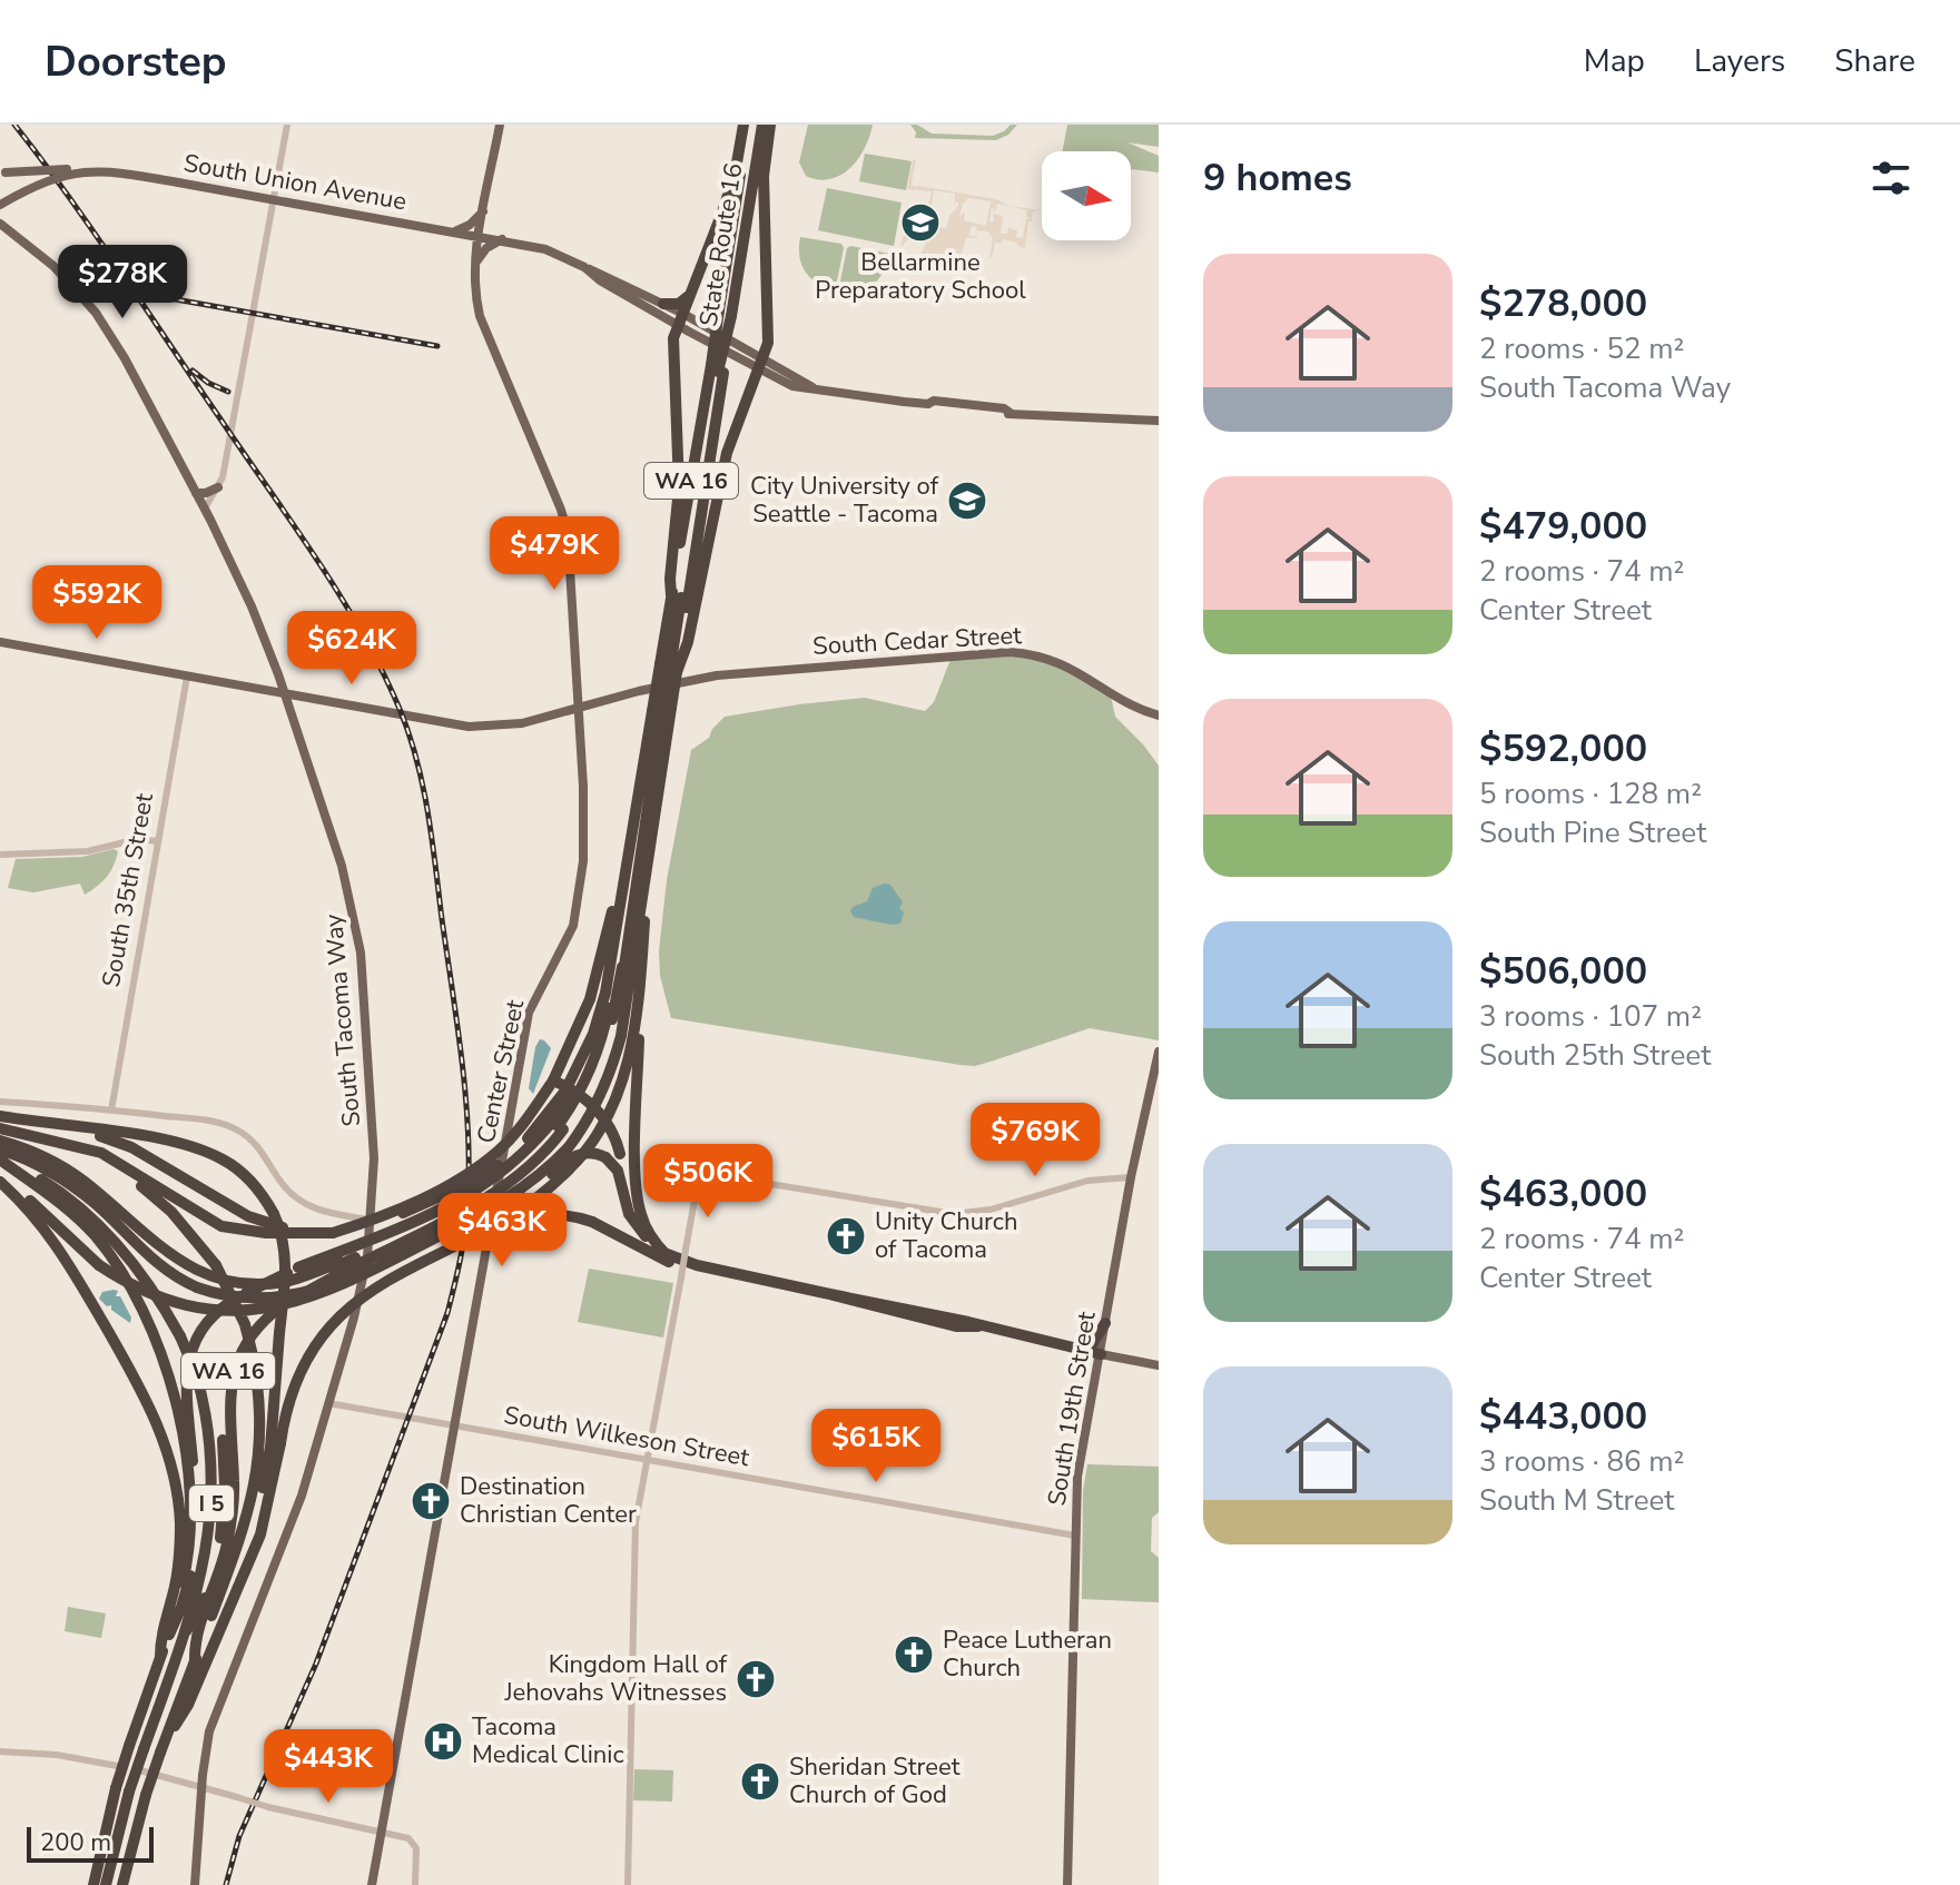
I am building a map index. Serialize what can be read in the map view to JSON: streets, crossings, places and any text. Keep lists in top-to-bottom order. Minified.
{"streets":{"highway":["State Route 16","WA 16","I 5"],"main road":["South Union Avenue","South Cedar Street","South Tacoma Way","Center Street","South 19th Street"],"street":["South 35th Street","South Wilkeson Street"]},"crossings":[["South Union Avenue","Center Street"],["State Route 16","WA 16"],["WA 16","I 5"],["South Cedar Street","South 35th Street"],["South Cedar Street","South Tacoma Way"],["South Cedar Street","Center Street"],["South Tacoma Way","South Wilkeson Street"],["Center Street","South Wilkeson Street"],["South 19th Street","South Wilkeson Street"]],"places":{"school or university":["Bellarmine Preparatory School","City University of Seattle - Tacoma"],"church":["Unity Church of Tacoma","Destination Christian Center","Peace Lutheran Church","Kingdom Hall of Jehovahs Witnesses","Sheridan Street Church of God"],"hospital":["Tacoma Medical Clinic"]},"scale_bar":"200 m","north":"right","page":{"header":"Doorstep","nav":["Map","Layers","Share"],"heading":"9 homes","list":[{"name":"$278,000","note":"2 rooms · 52 m² · South Tacoma Way"},{"name":"$479,000","note":"2 rooms · 74 m² · Center Street"},{"name":"$592,000","note":"5 rooms · 128 m² · South Pine Street"},{"name":"$506,000","note":"3 rooms · 107 m² · South 25th Street"},{"name":"$463,000","note":"2 rooms · 74 m² · Center Street"},{"name":"$443,000","note":"3 rooms · 86 m² · South M Street"}],"price":["$278K","$479K","$592K","$624K","$769K","$506K","$463K","$615K","$443K"],"scale":"200 m"}}
